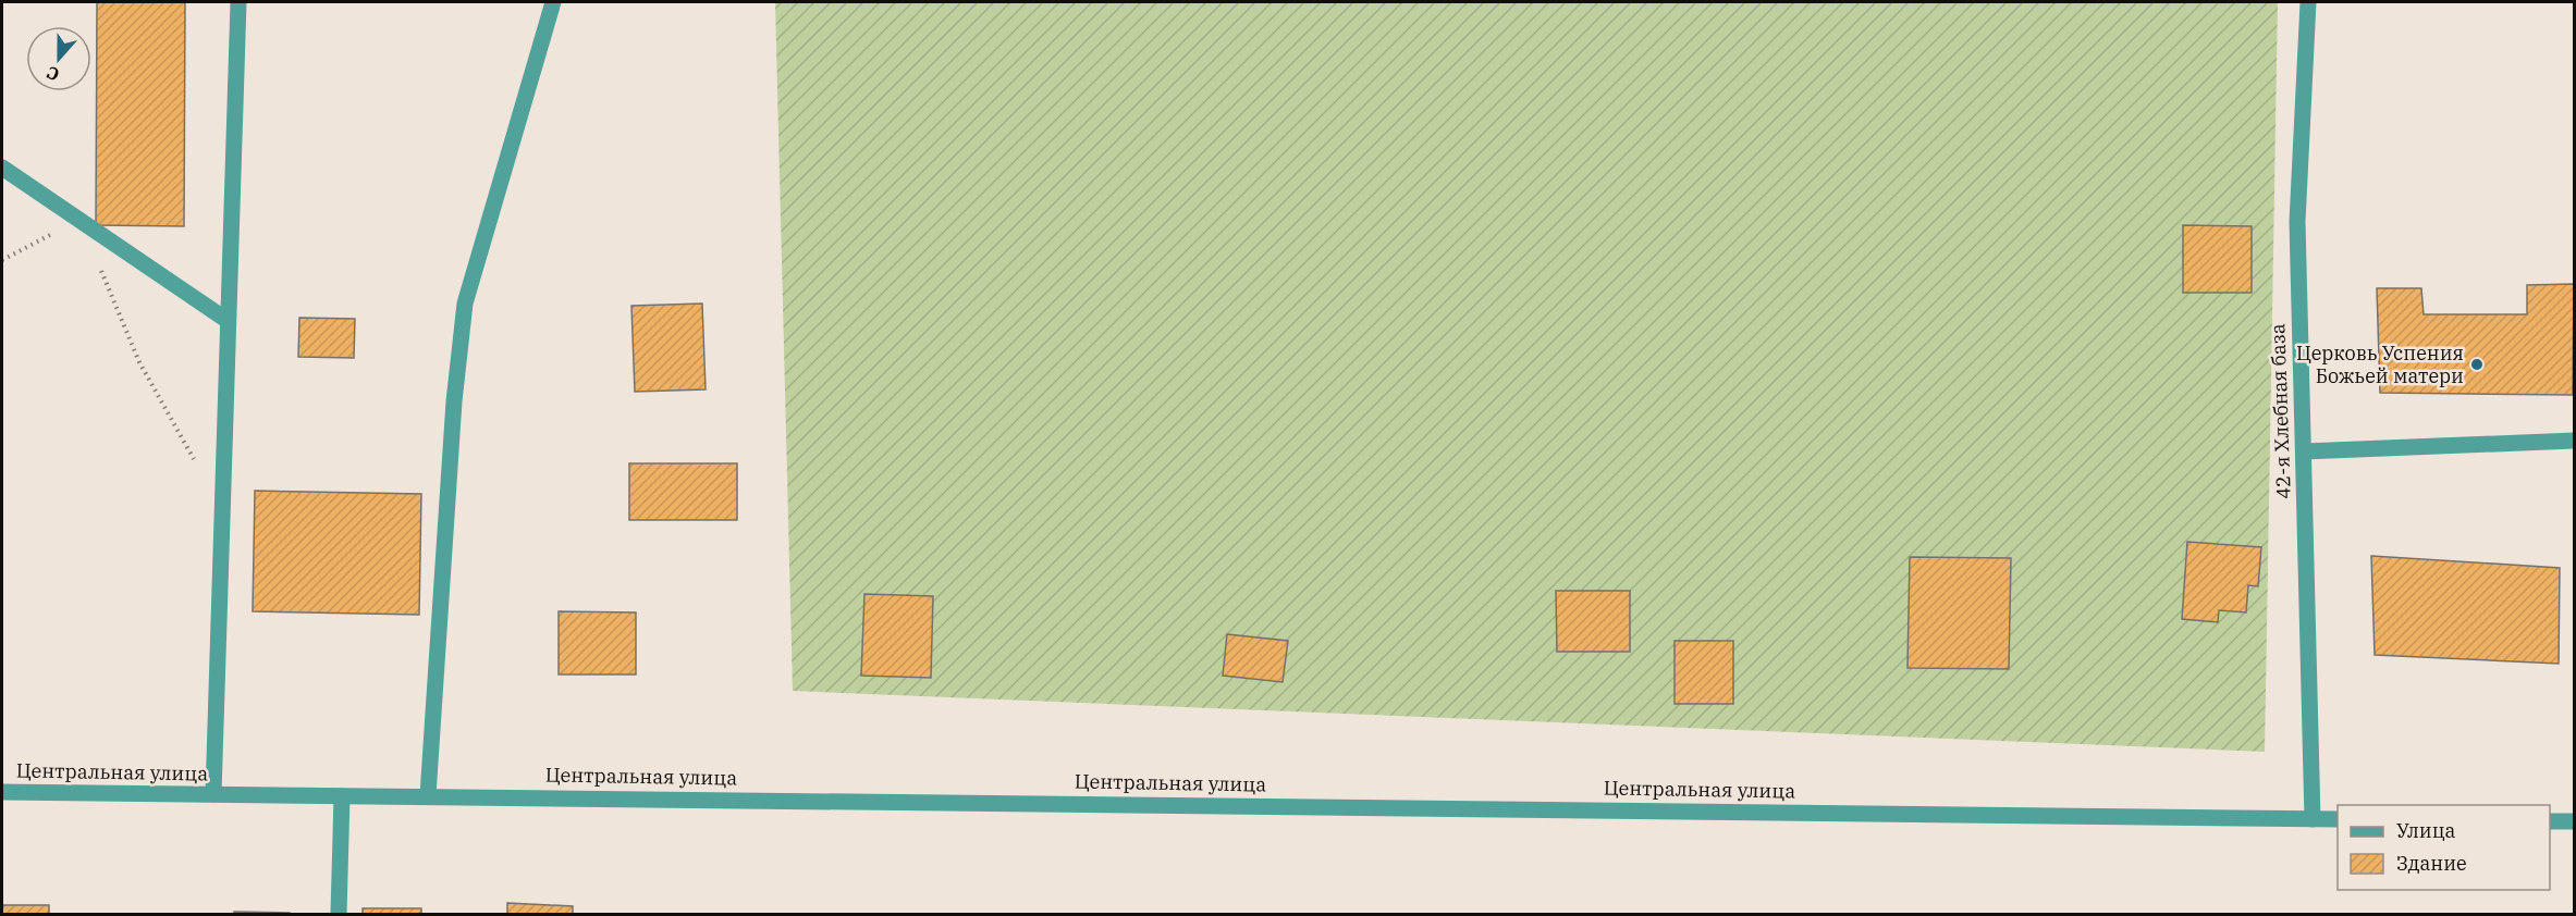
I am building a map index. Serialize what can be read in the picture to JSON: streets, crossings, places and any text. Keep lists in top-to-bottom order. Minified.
{"streets":{"street":["42-я Хлебная база","Центральная улица"]},"crossings":[["42-я Хлебная база","Центральная улица"]],"places":["Церковь Успения Божьей матери"],"legend":["Улица","Здание"],"north":"bottom"}
